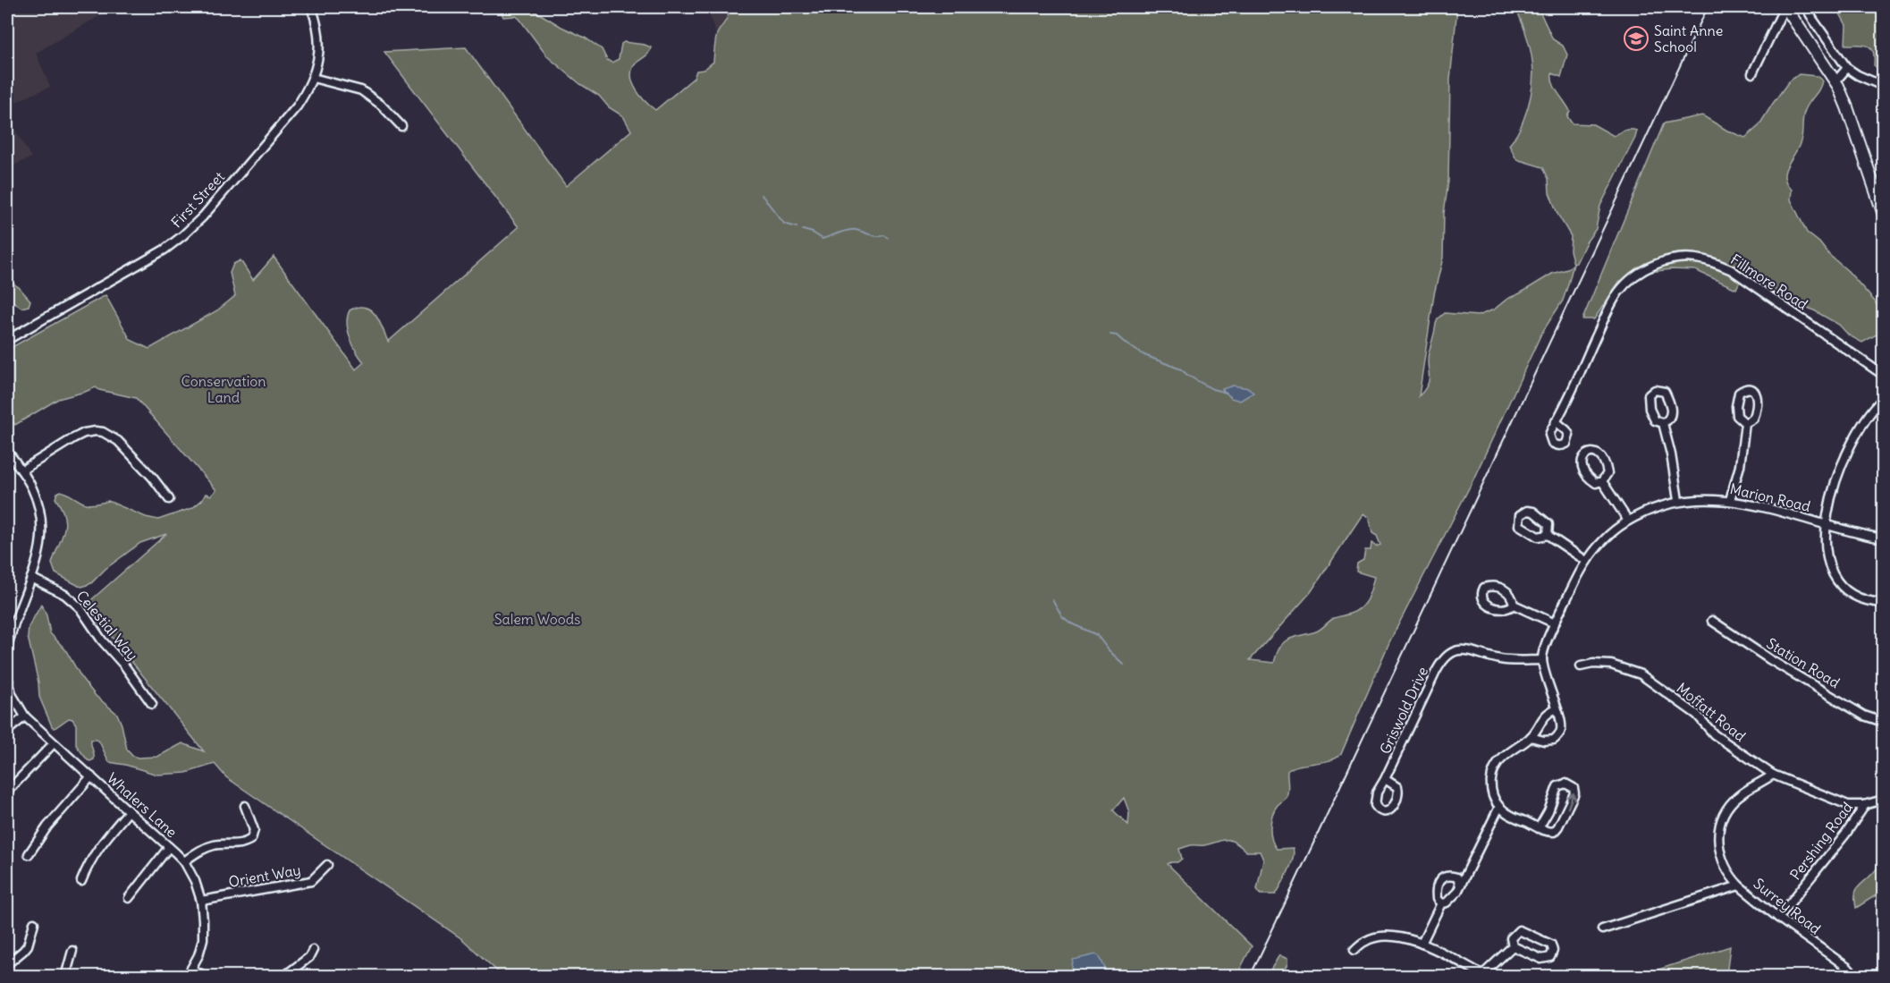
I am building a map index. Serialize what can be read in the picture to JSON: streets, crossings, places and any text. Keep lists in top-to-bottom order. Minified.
{"streets":{"street":["First Street","Fillmore Road","Marion Road","Celestial Way","Station Road","Griswold Drive","Moffatt Road","Whalers Lane","Pershing Road","Orient Way","Surrey Road"]},"crossings":[["Marion Road","Griswold Drive"],["Moffatt Road","Pershing Road"],["Whalers Lane","Orient Way"],["Pershing Road","Surrey Road"]],"parks":["Conservation Land","Salem Woods"],"places":{"school or university":["Saint Anne School"]}}
